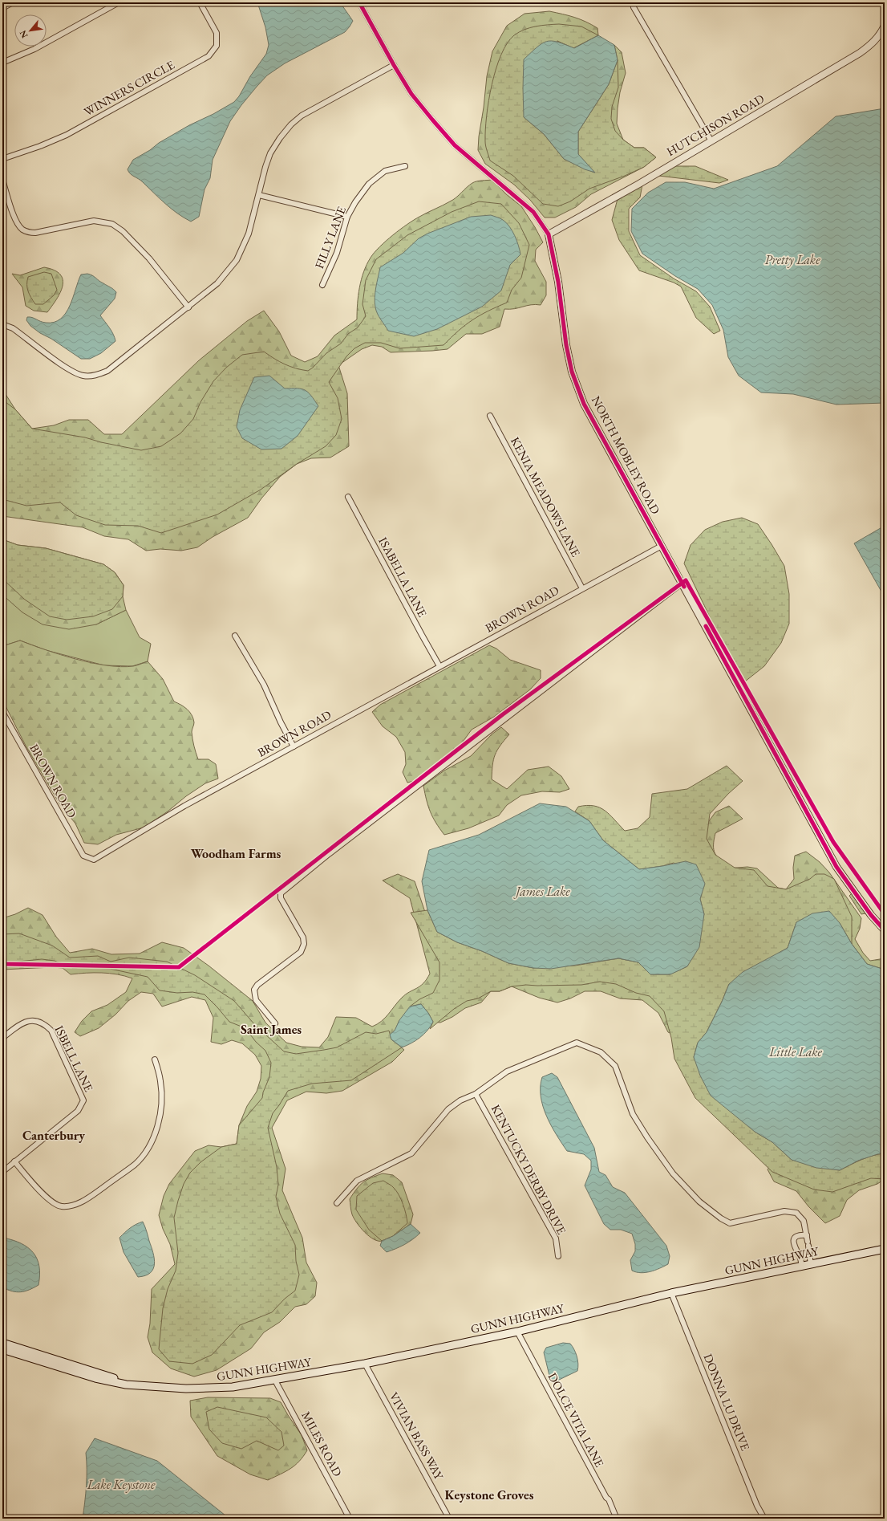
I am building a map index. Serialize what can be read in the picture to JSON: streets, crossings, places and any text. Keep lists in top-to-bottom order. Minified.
{"streets":{"main road":["GUNN HIGHWAY"],"street":["WINNERS CIRCLE","HUTCHISON ROAD","FILLY LANE","NORTH MOBLEY ROAD","KENIA MEADOWS LANE","ISABELLA LANE","BROWN ROAD","ISBELL LANE","KENTUCKY DERBY DRIVE","DONNA LU DRIVE","DOLCE VITA LANE","VIVIAN BASS WAY","MILES ROAD"]},"crossings":[["HUTCHISON ROAD","NORTH MOBLEY ROAD"],["NORTH MOBLEY ROAD","BROWN ROAD"],["KENIA MEADOWS LANE","BROWN ROAD"],["ISABELLA LANE","BROWN ROAD"],["GUNN HIGHWAY","DONNA LU DRIVE"],["GUNN HIGHWAY","DOLCE VITA LANE"],["GUNN HIGHWAY","VIVIAN BASS WAY"],["GUNN HIGHWAY","MILES ROAD"]],"districts":["Woodham Farms","Saint James","Canterbury","Keystone Groves"],"water":["Pretty Lake","James Lake","Little Lake","Lake Keystone"],"north":"bottom left"}
